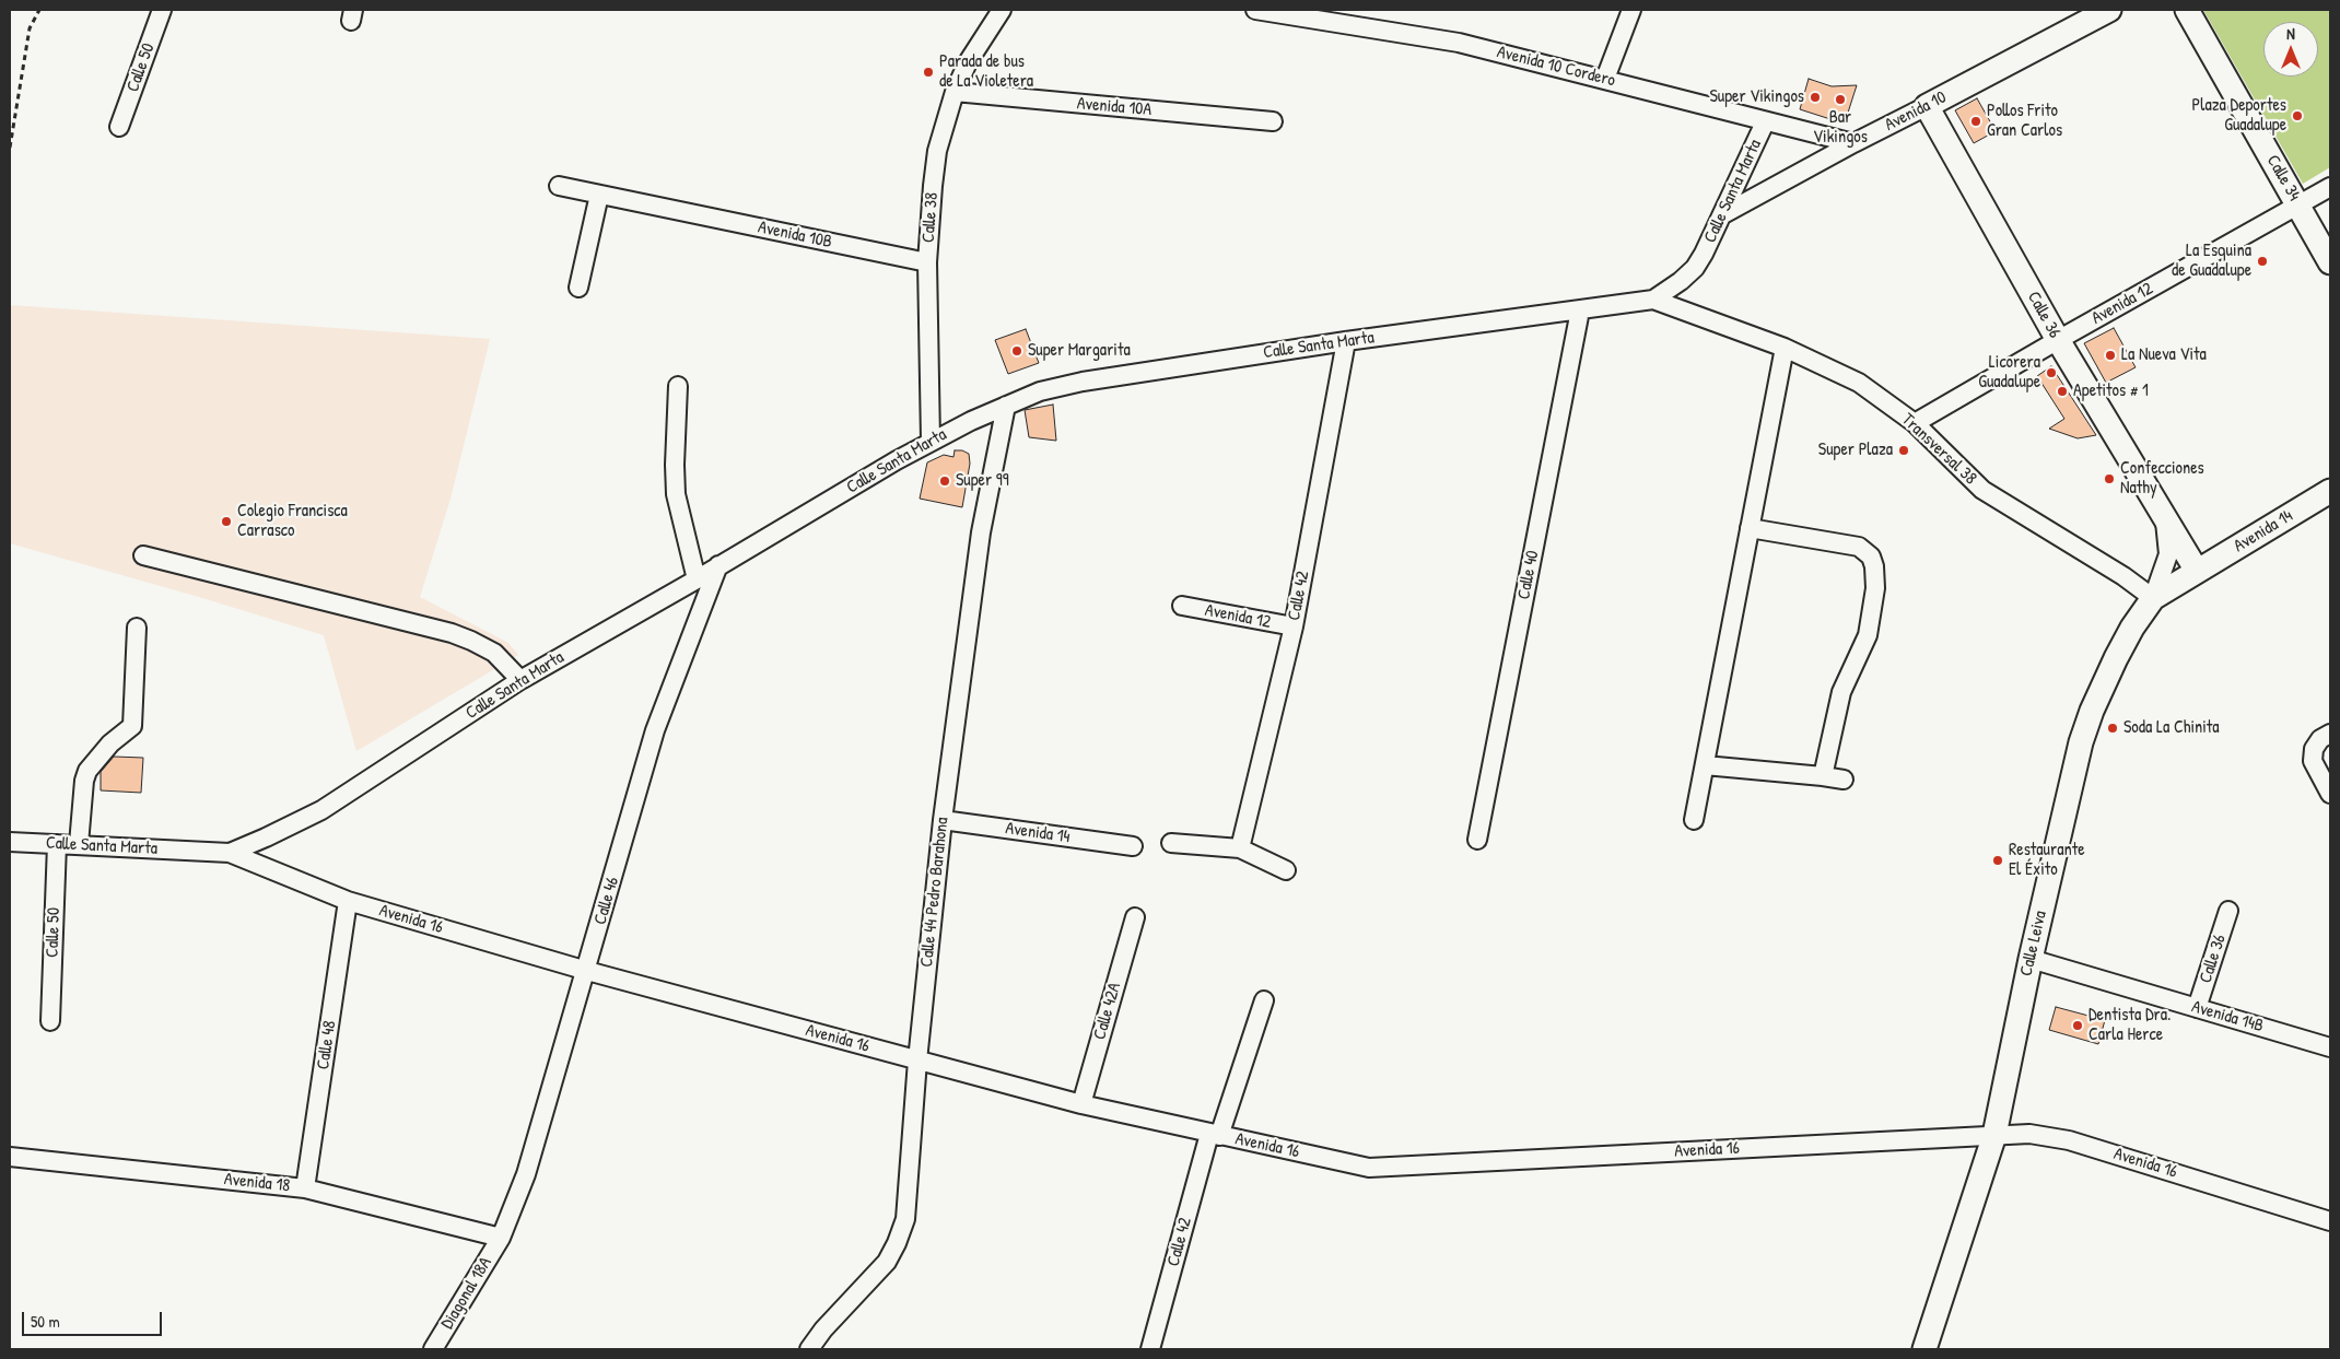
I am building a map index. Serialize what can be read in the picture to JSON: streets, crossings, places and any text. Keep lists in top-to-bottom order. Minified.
{"streets":{"main road":["Avenida 10","Calle 34","Calle 36","Avenida 14","Calle Leiva"],"street":["Avenida 10 Cordero","Calle 50","Avenida 10A","Calle Santa Marta","Calle 38","Avenida 10B","Avenida 12","Transversal 38","Calle 40","Calle 42","Calle 44 Pedro Barahona","Calle 46","Avenida 16","Calle 42A","Avenida 14B","Calle 48","Avenida 18","Diagonal 18A"]},"crossings":[["Avenida 10 Cordero","Avenida 10"],["Avenida 10 Cordero","Calle Santa Marta"],["Calle 50","Calle Santa Marta"],["Avenida 10A","Calle 38"],["Avenida 10","Calle Santa Marta"],["Avenida 10","Calle 36"],["Calle 34","Avenida 12"],["Calle Santa Marta","Calle 38"],["Calle Santa Marta","Transversal 38"],["Calle Santa Marta","Calle 40"],["Calle Santa Marta","Calle 42"],["Calle Santa Marta","Calle 44 Pedro Barahona"],["Calle Santa Marta","Calle 46"],["Calle Santa Marta","Avenida 16"],["Calle 38","Avenida 10B"],["Avenida 12","Calle 36"],["Avenida 12","Transversal 38"],["Avenida 12","Calle 42"],["Calle 36","Transversal 38"],["Calle 36","Avenida 14"],["Calle 36","Calle Leiva"],["Calle 36","Avenida 14B"],["Transversal 38","Calle Leiva"],["Avenida 14","Calle 44 Pedro Barahona"],["Avenida 14","Calle Leiva"],["Calle 42","Avenida 16"],["Calle 44 Pedro Barahona","Avenida 16"],["Calle 46","Avenida 16"],["Calle 46","Avenida 18"],["Calle 46","Diagonal 18A"],["Avenida 16","Calle Leiva"],["Avenida 16","Calle 42A"],["Avenida 16","Calle 48"],["Calle Leiva","Avenida 14B"],["Calle 48","Avenida 18"],["Avenida 18","Diagonal 18A"]],"places":["Parada de bus de La Violetera","Super Vikingos","Bar Vikingos","Plaza Deportes Guadalupe","Pollos Frito Gran Carlos","La Esquina de Guadalupe","Super Margarita","La Nueva Vita","Licorera Guadalupe","Apetitos # 1","Super Plaza","Confecciones Nathy","Super 99","Colegio Francisca Carrasco","Soda La Chinita","Restaurante El Éxito","Dentista Dra. Carla Herce"],"scale_bar":"50 m","north":"top"}
